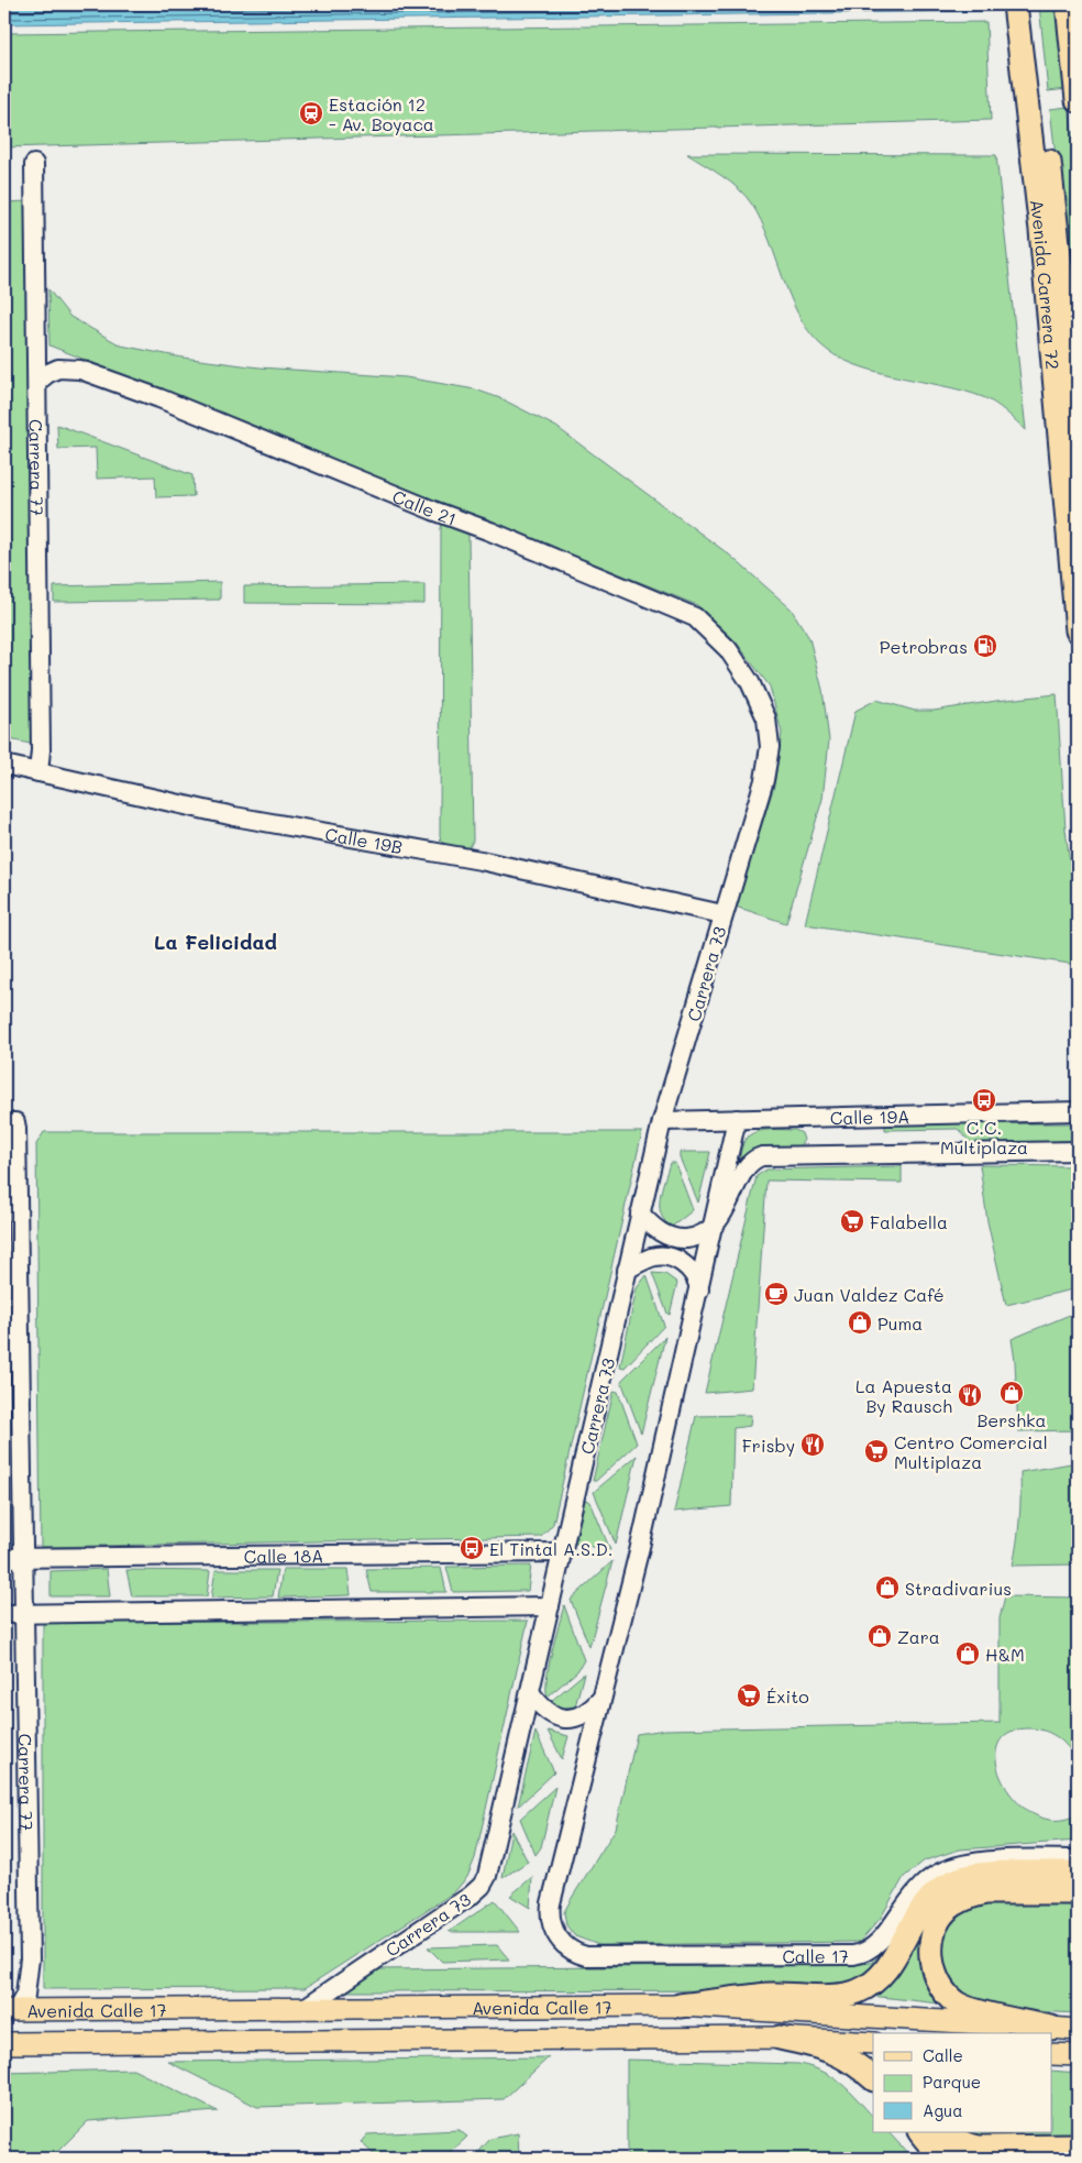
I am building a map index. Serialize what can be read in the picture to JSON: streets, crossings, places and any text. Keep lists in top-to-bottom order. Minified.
{"streets":{"highway":["Avenida Carrera 72"],"main road":["Avenida Calle 17"],"street":["Carrera 77","Calle 21","Calle 19B","Carrera 73","Calle 19A","Calle 18A","Calle 17"]},"crossings":[["Carrera 77","Calle 21"],["Carrera 77","Calle 19B"],["Carrera 77","Calle 18A"],["Carrera 77","Avenida Calle 17"],["Calle 21","Carrera 73"],["Calle 19B","Carrera 73"],["Carrera 73","Calle 19A"],["Carrera 73","Calle 18A"],["Carrera 73","Avenida Calle 17"]],"districts":["La Felicidad"],"places":{"station":["Estación 12 - Av. Boyaca"],"fuel station":["Petrobras"],"bus stop":["C.C. Multiplaza","El Tintal A.S.D."],"supermarket":["Falabella","Centro Comercial Multiplaza","Éxito"],"cafe":["Juan Valdez Café"],"shop":["Puma","Bershka","Stradivarius","Zara","H&M"],"restaurant":["La Apuesta By Rausch","Frisby"]},"legend":["Calle","Parque","Agua"]}
